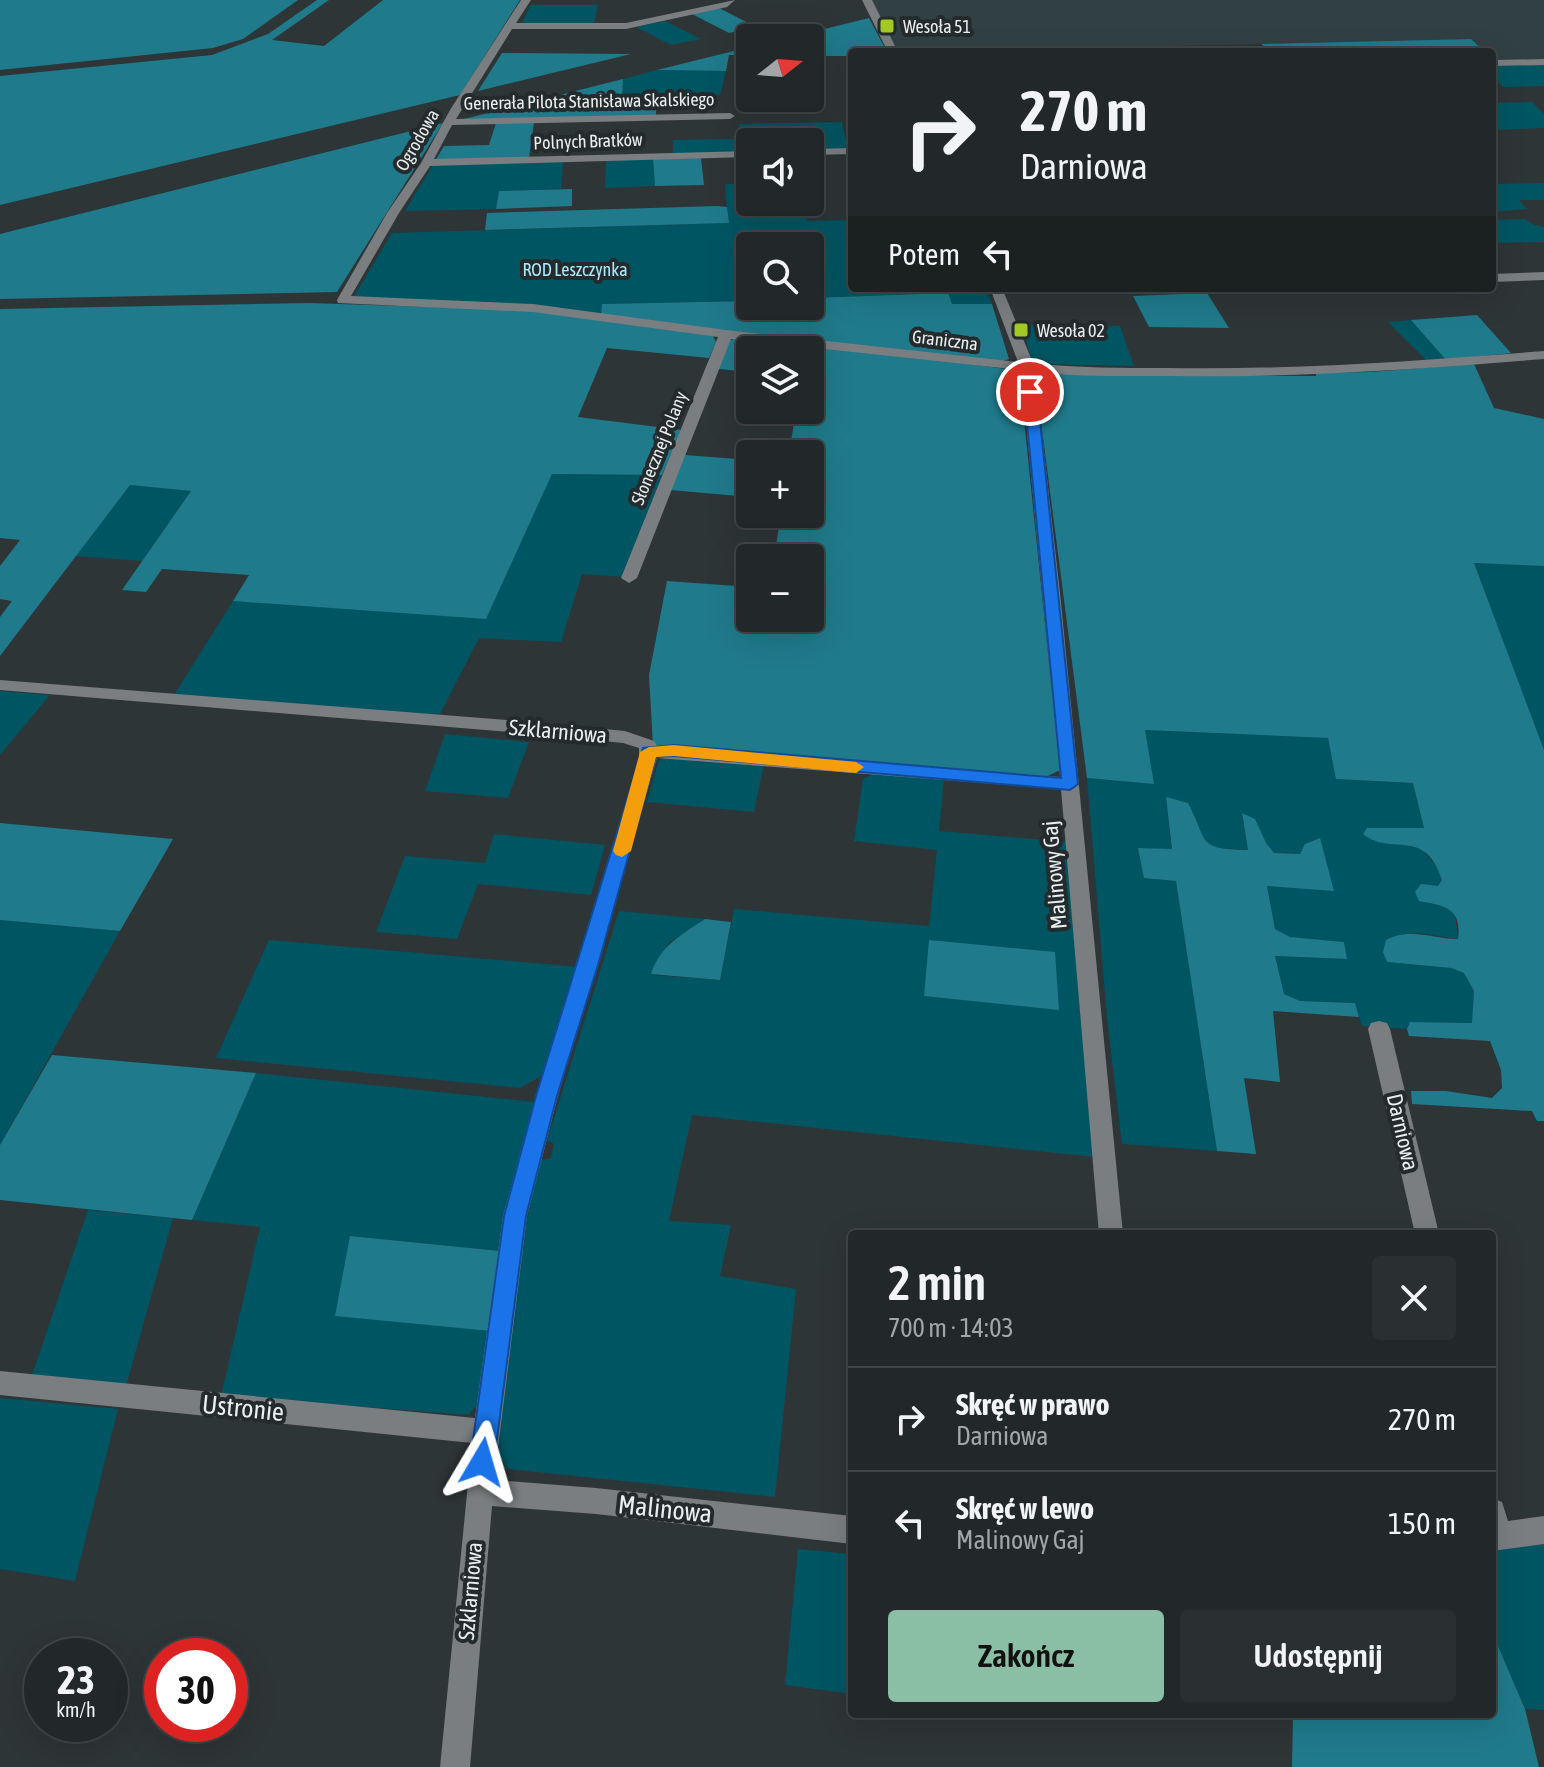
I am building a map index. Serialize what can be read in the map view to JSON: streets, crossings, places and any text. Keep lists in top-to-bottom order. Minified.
{"streets":{"street":["Generała Pilota Stanisława Skalskiego","Ogrodowa","Polnych Bratków","Graniczna","Słonecznej Polany","Szklarniowa","Malinowy Gaj","Darniowa","Ustronie","Malinowa"]},"crossings":[["Generała Pilota Stanisława Skalskiego","Ogrodowa"],["Ogrodowa","Polnych Bratków"],["Ogrodowa","Graniczna"],["Graniczna","Słonecznej Polany"],["Graniczna","Malinowy Gaj"],["Szklarniowa","Ustronie"],["Szklarniowa","Malinowa"]],"parks":["ROD Leszczynka"],"places":{"transit":["Wesoła 51","Wesoła 02"]},"north":"right","page":{"map_buttons":["+","−"],"turn":["270 m","Darniowa"],"then":"Potem","heading":["2 min","700 m · 14:03"],"list":[{"name":"Skręć w prawo","note":"Darniowa","value":"270 m"},{"name":"Skręć w lewo","note":"Malinowy Gaj","value":"150 m"}],"buttons":["Zakończ","Udostępnij"],"speed":"23 km/h","limit":"30"}}
